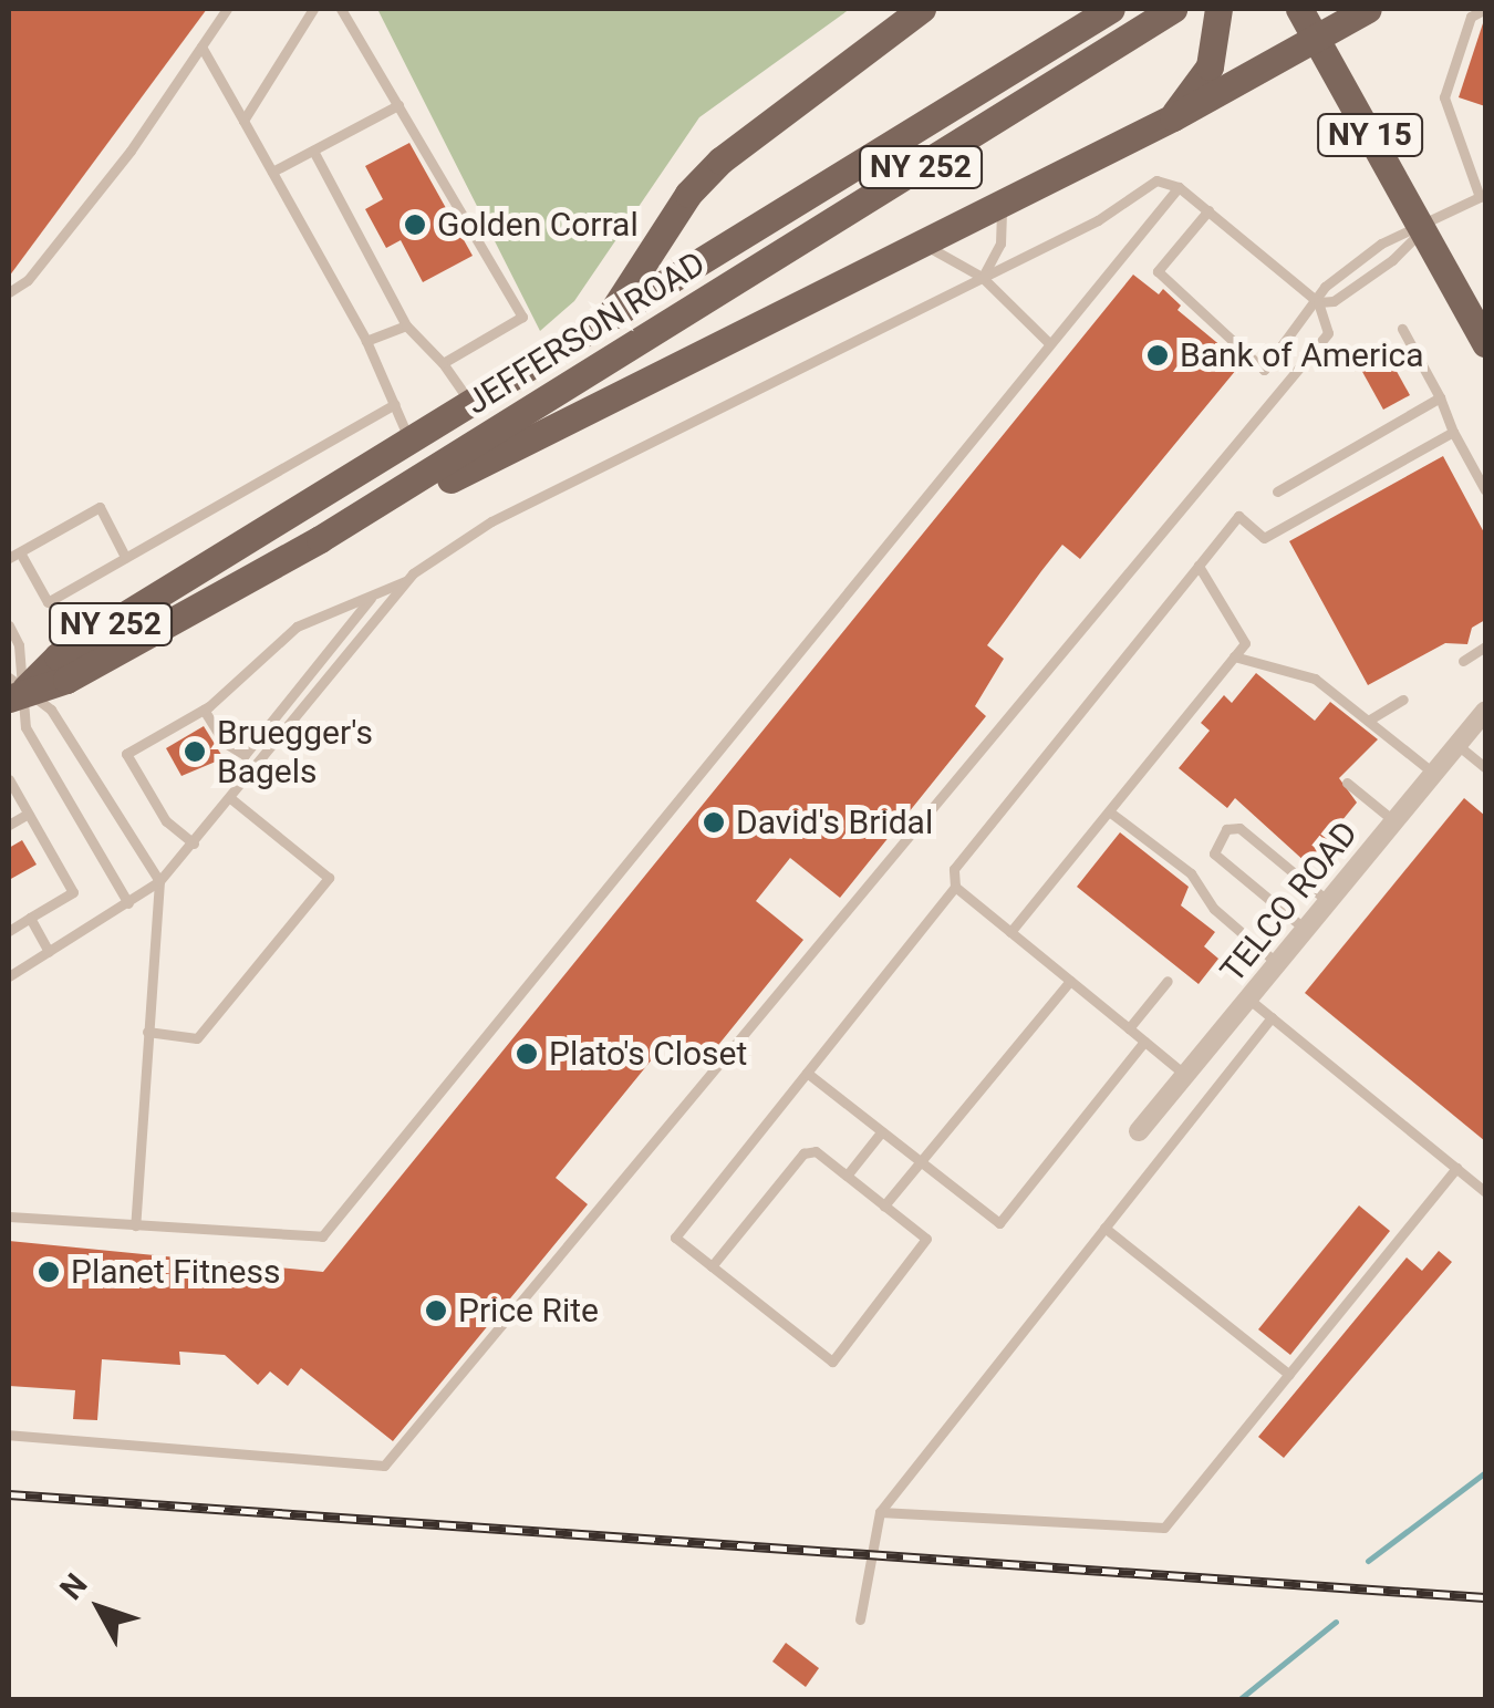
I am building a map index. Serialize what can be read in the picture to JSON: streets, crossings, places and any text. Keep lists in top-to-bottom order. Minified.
{"streets":{"main road":["NY 15","NY 252","JEFFERSON ROAD"],"street":["TELCO ROAD"]},"places":["Golden Corral","Bank of America","Bruegger's Bagels","David's Bridal","Plato's Closet","Planet Fitness","Price Rite"],"north":"top left"}
